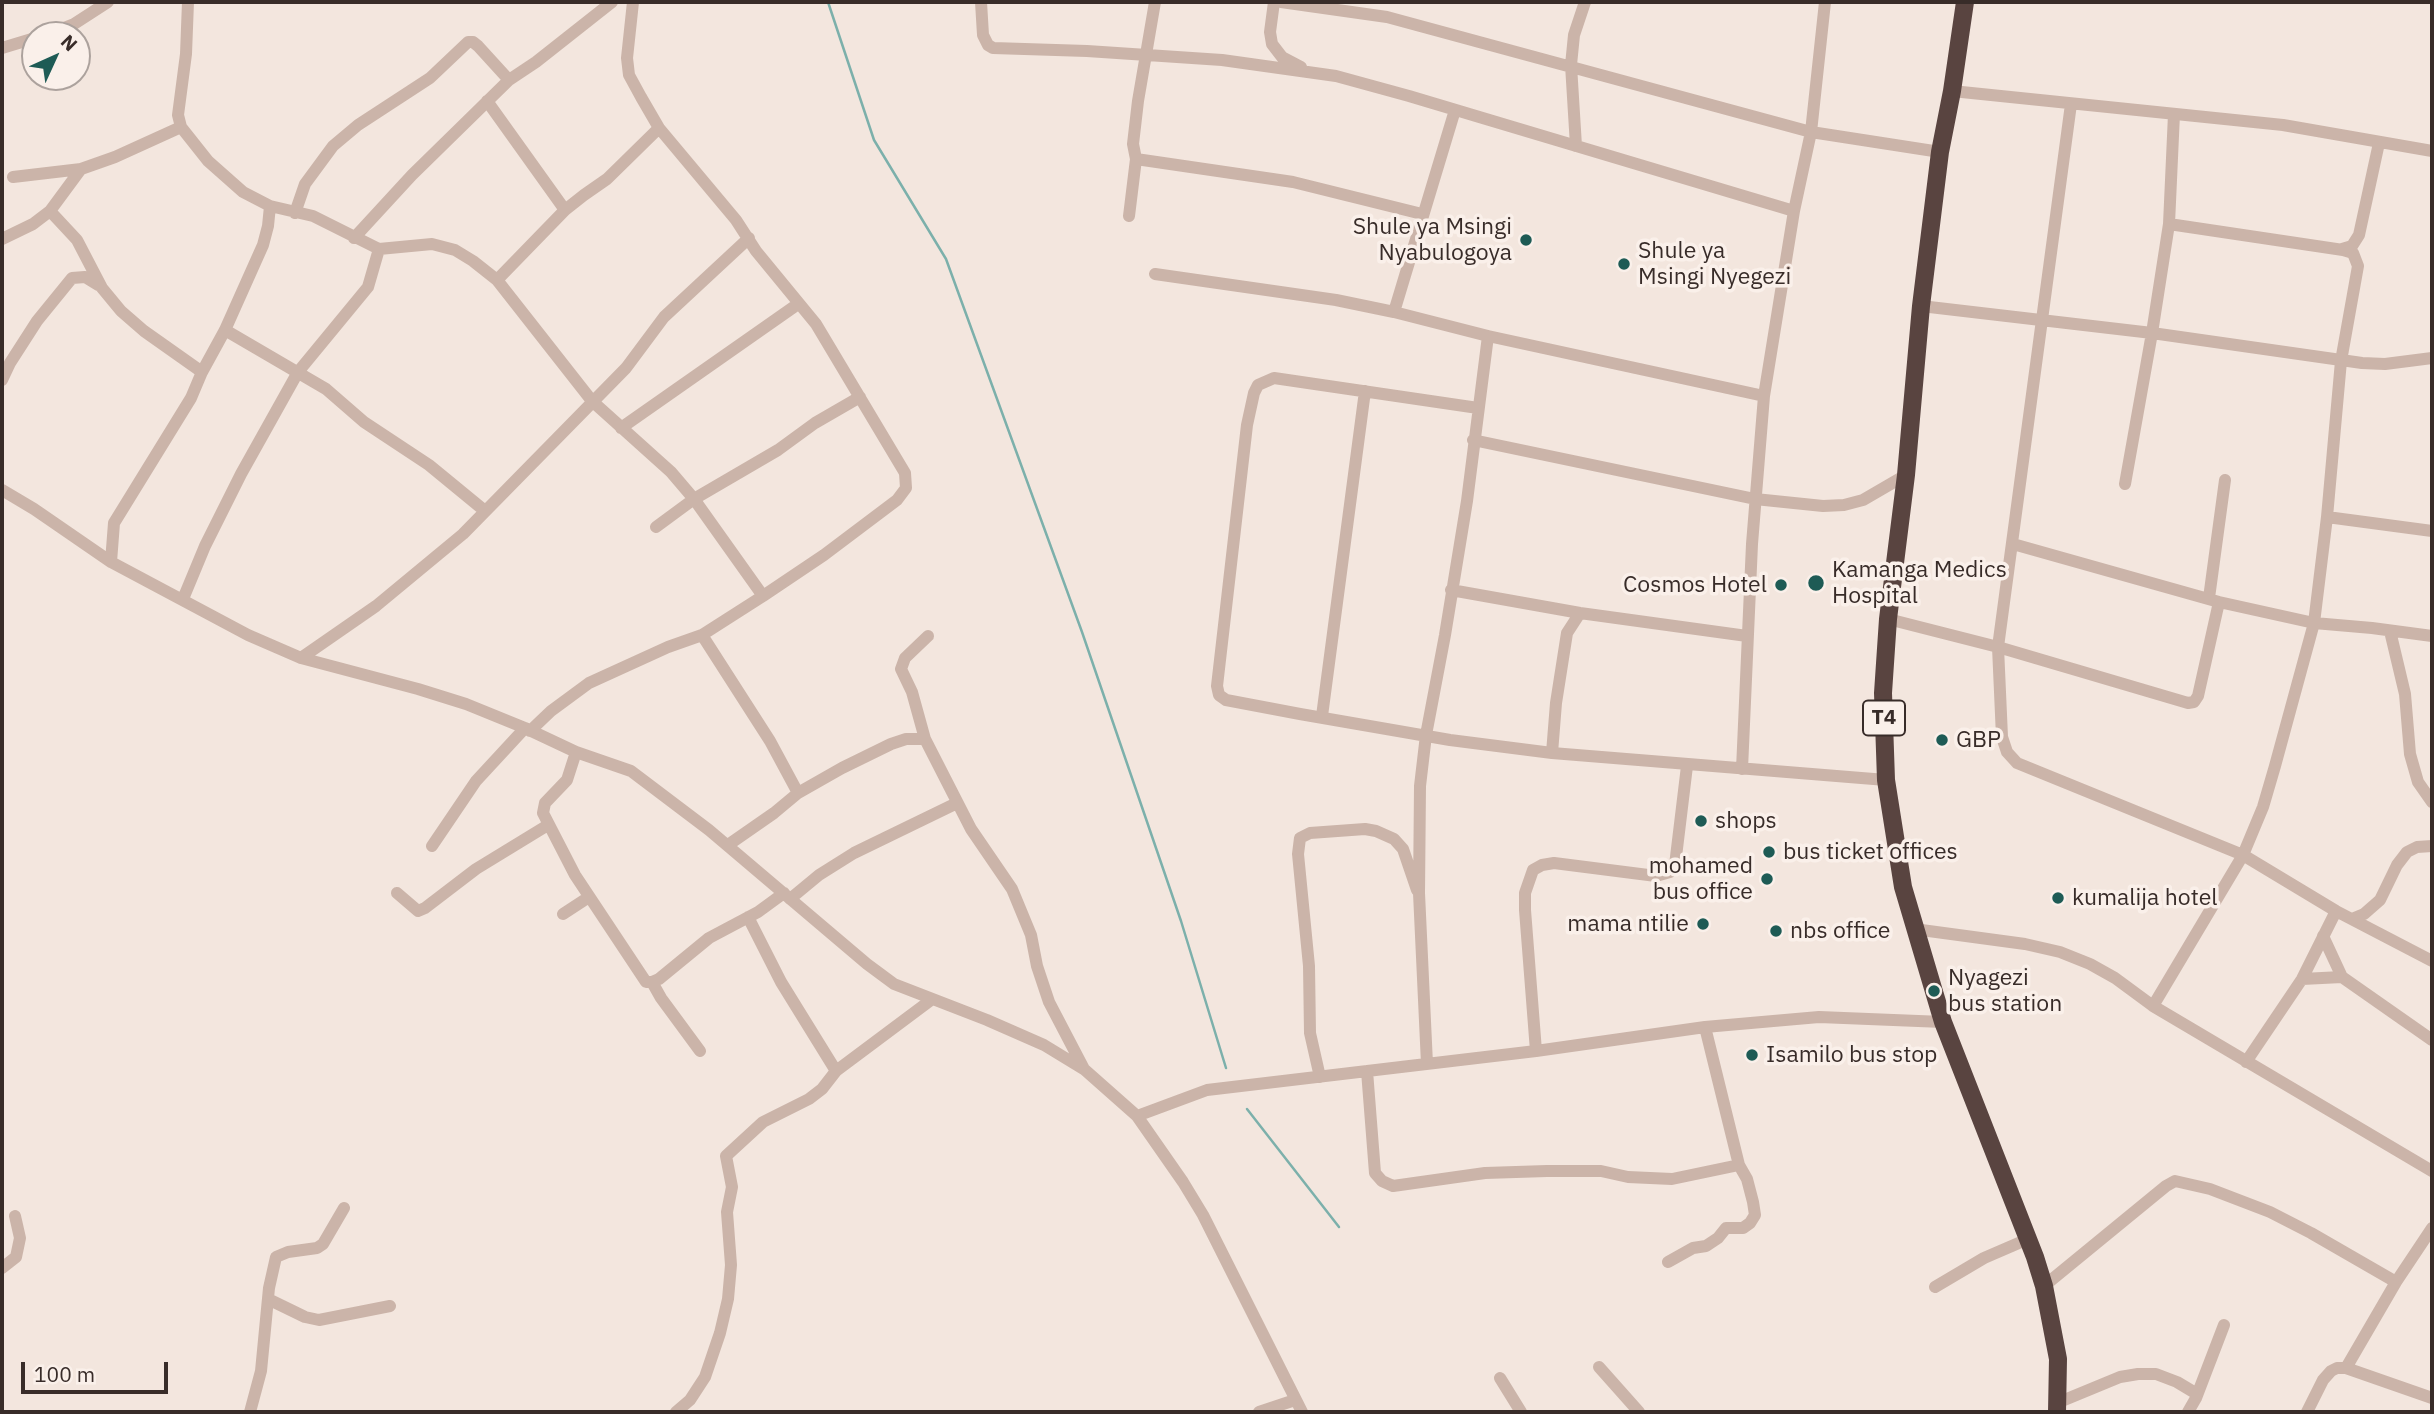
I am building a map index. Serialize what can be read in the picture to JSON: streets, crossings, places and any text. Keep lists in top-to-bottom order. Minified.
{"streets":{"highway":["T4"]},"places":["Shule ya Msingi Nyabulogoya","Shule ya Msingi Nyegezi","Kamanga Medics Hospital","Cosmos Hotel","GBP","shops","bus ticket offices","mohamed bus office","kumalija hotel","mama ntilie","nbs office","Nyagezi bus station","Isamilo bus stop"],"scale_bar":"100 m","north":"top right"}
